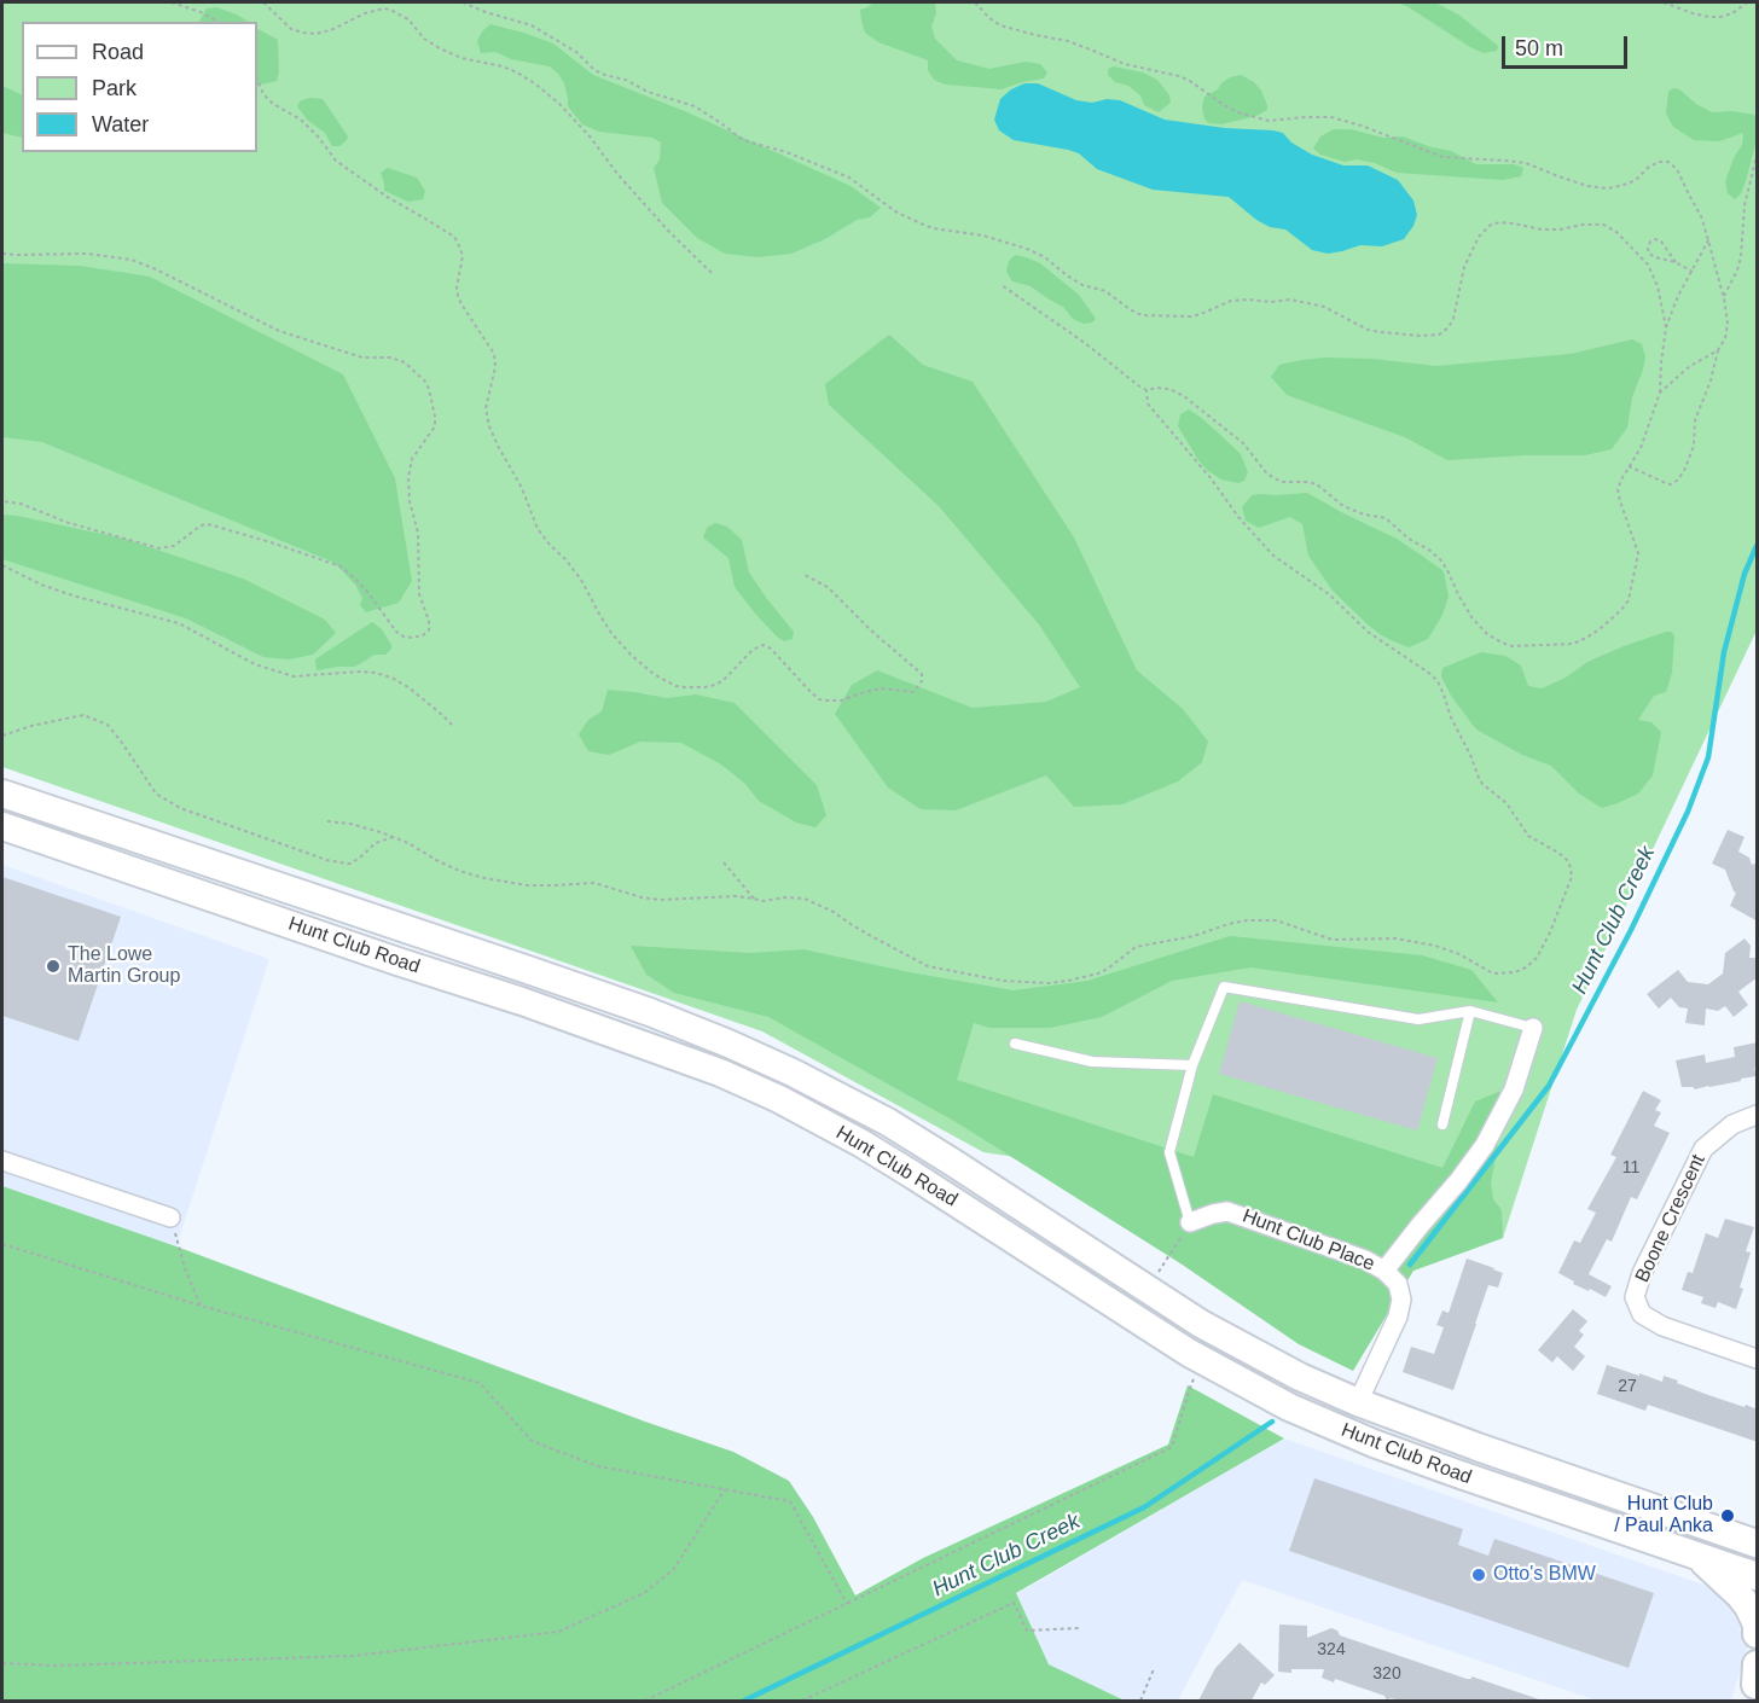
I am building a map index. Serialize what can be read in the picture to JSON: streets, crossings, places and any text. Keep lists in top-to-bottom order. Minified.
{"streets":{"main road":["Hunt Club Road"],"street":["Boone Crescent","Hunt Club Place"]},"crossings":[["Hunt Club Road","Hunt Club Place"]],"water":["Hunt Club Creek"],"places":["The Lowe Martin Group","Hunt Club / Paul Anka","Otto's BMW"],"house_numbers":["11","27","324","320"],"legend":["Road","Park","Water"],"scale_bar":"50 m"}
